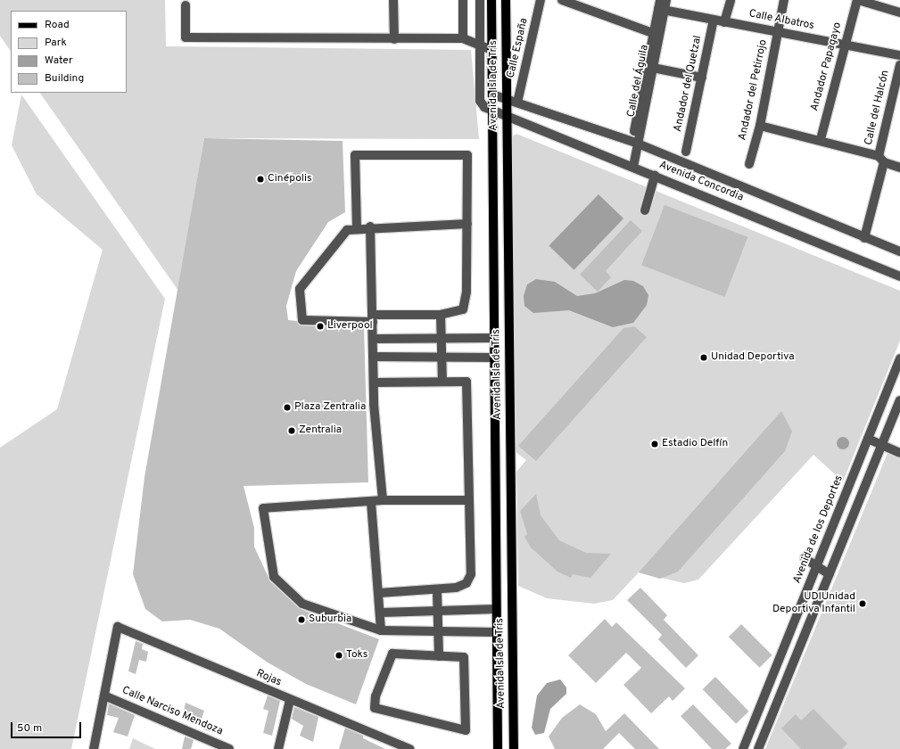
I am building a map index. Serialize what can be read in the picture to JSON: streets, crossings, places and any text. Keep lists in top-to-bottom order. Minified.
{"streets":{"main road":["Avenida Isla de Tris"],"street":["Calle Albatros","Calle España","Andador Papagayo","Calle del Águila","Andador del Quetzal","Andador del Petirrojo","Calle del Halcón","Avenida Concordia","Avenida de los Deportes","Rojas","Calle Narciso Mendoza"]},"crossings":[["Calle Albatros","Andador Papagayo"],["Calle Albatros","Calle del Águila"],["Calle Albatros","Andador del Quetzal"],["Calle Albatros","Andador del Petirrojo"],["Calle España","Avenida Concordia"],["Calle del Águila","Avenida Concordia"],["Avenida Isla de Tris","Avenida Concordia"],["Calle del Halcón","Avenida Concordia"],["Rojas","Calle Narciso Mendoza"]],"places":["Cinépolis","Liverpool","Unidad Deportiva","Plaza Zentralia","Zentralia","Estadio Delfín","UDIUnidad Deportiva Infantil","Suburbia","Toks"],"legend":["Road","Park","Water","Building"],"scale_bar":"50 m"}
